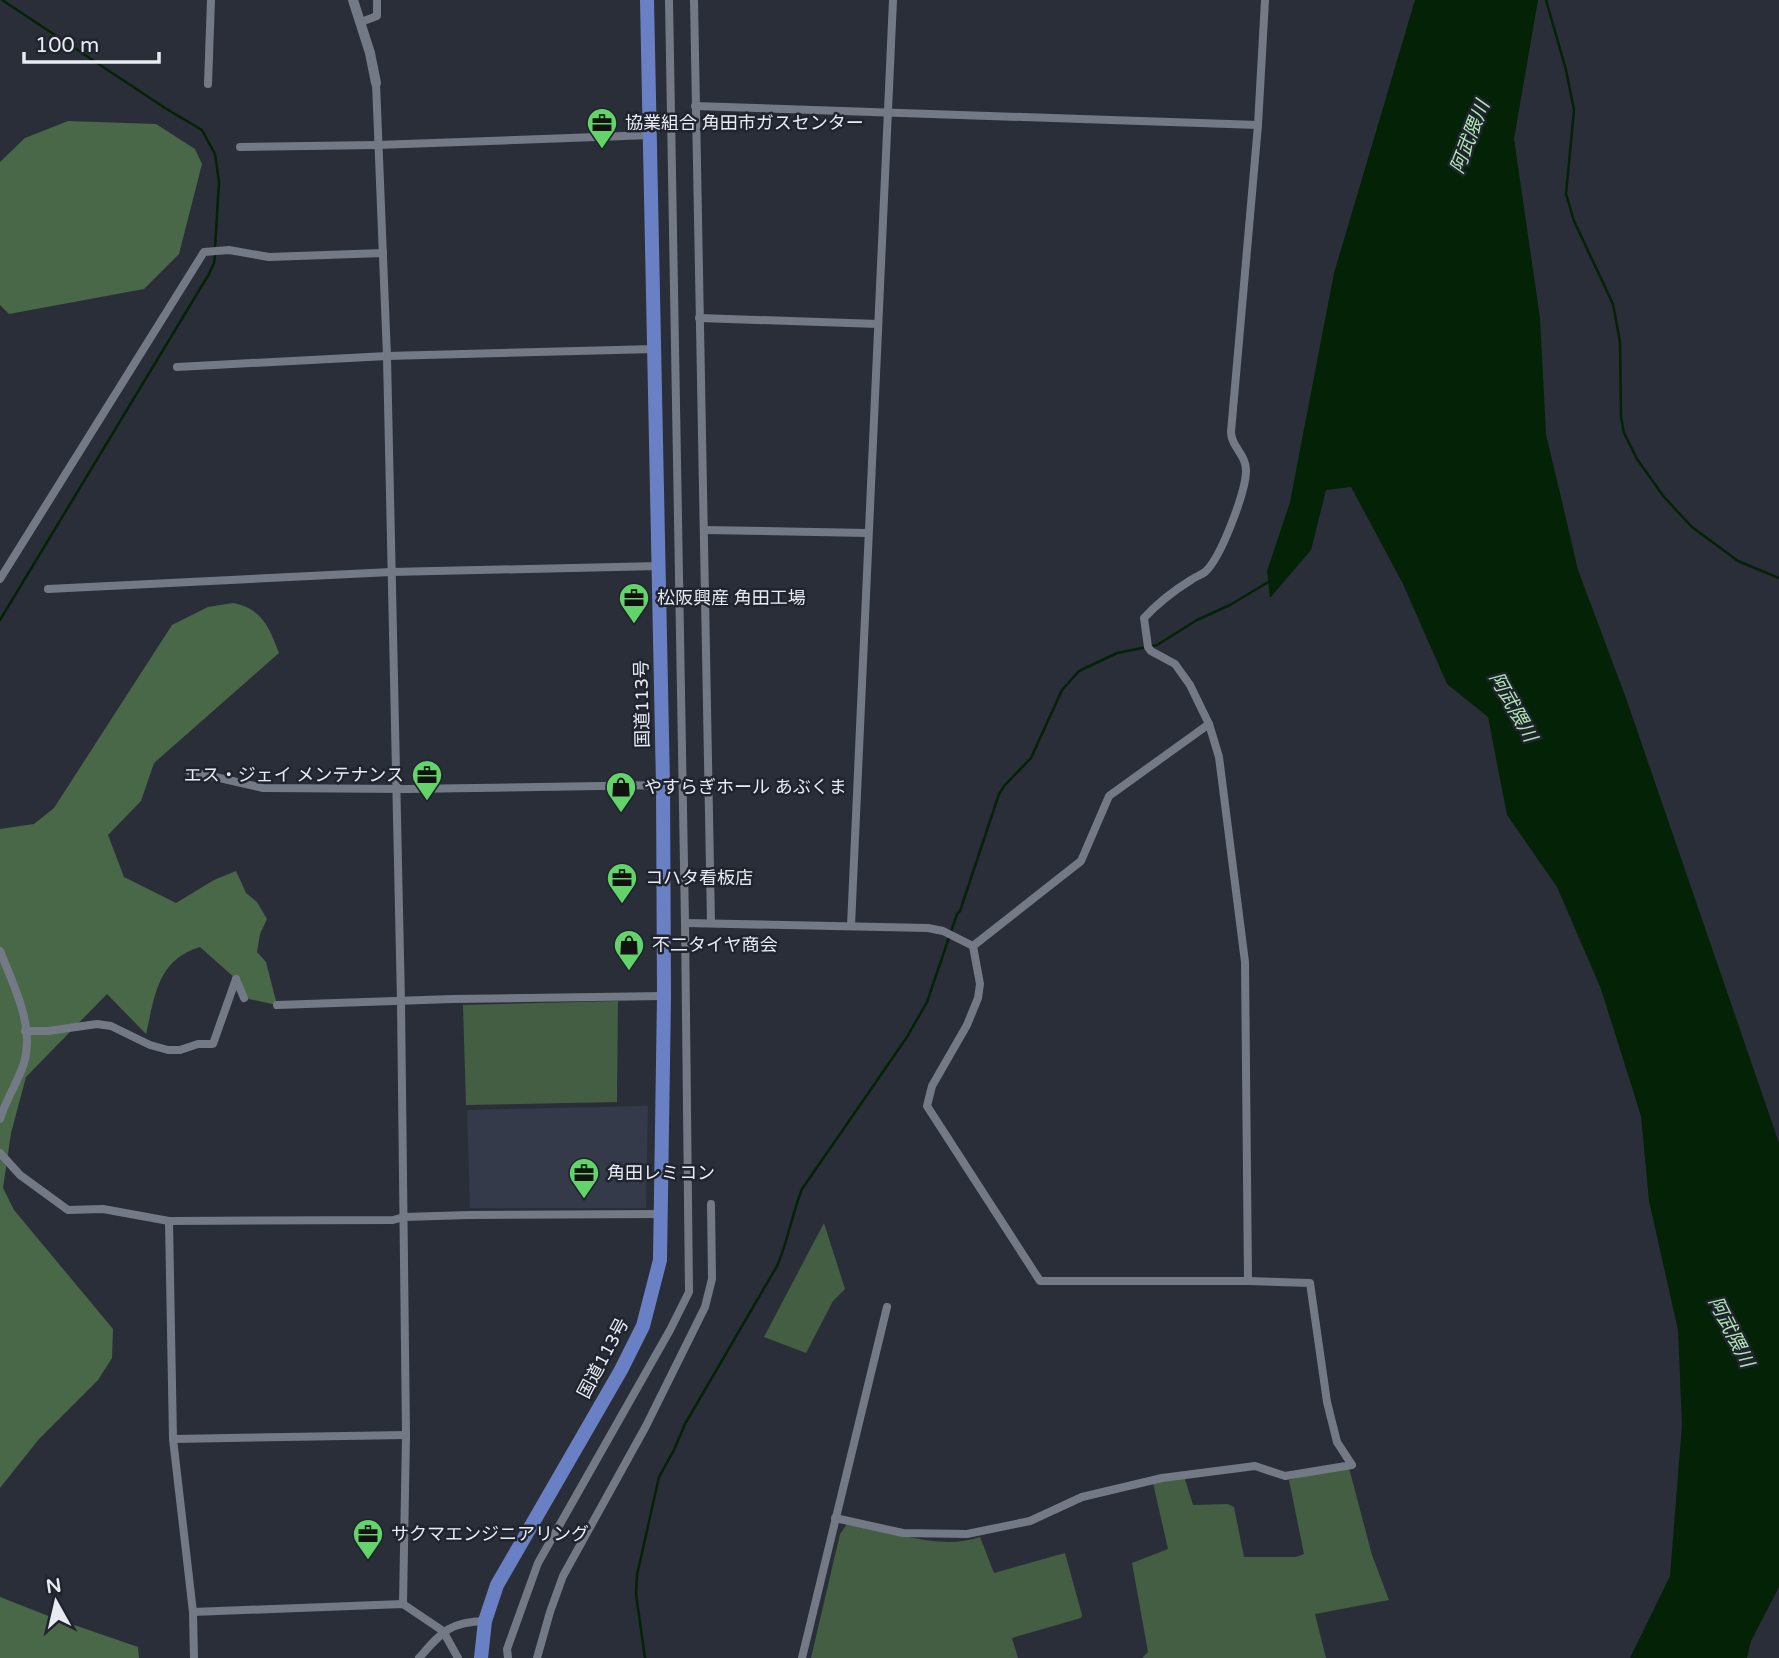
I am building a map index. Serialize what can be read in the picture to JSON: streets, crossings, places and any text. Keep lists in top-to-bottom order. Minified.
{"streets":{"highway":["国道113号"]},"water":["阿武隈川"],"places":{"office":["協業組合 角田市ガスセンター","松阪興産 角田工場","エス・ジェイ メンテナンス","コハタ看板店","角田レミコン","サクマエンジニアリング"],"shop":["やすらぎホール あぶくま","不二タイヤ商会"]},"scale_bar":"100 m","north":"top"}
